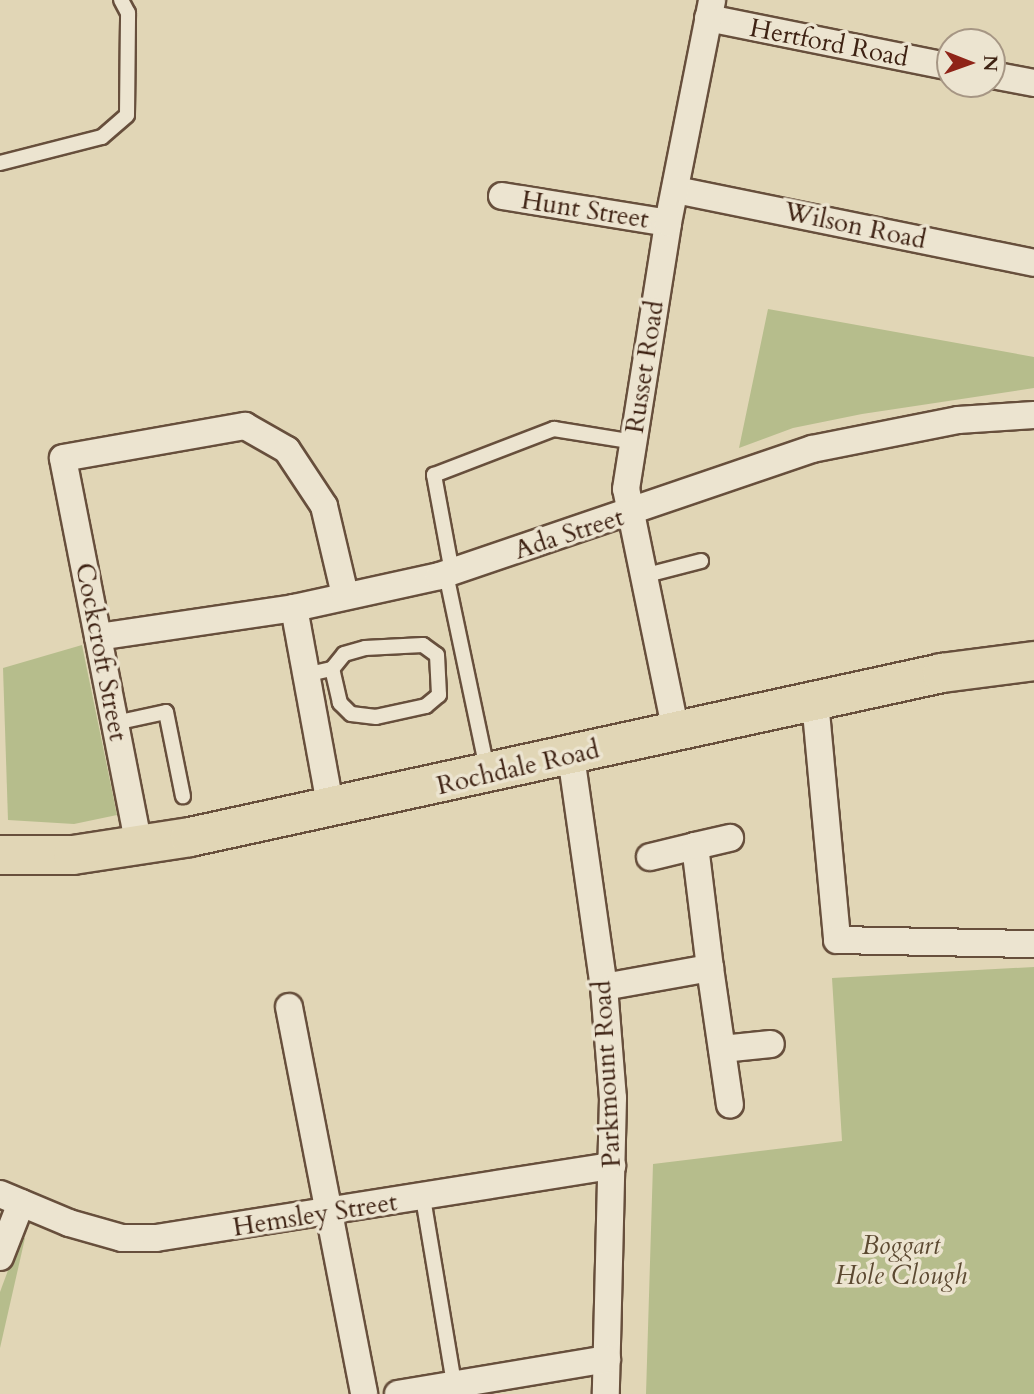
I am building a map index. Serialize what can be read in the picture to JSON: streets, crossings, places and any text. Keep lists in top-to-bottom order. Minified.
{"streets":{"main road":["Rochdale Road"],"street":["Hertford Road","Hunt Street","Wilson Road","Russet Road","Ada Street","Cockcroft Street","Parkmount Road","Hemsley Street"]},"crossings":[["Hertford Road","Russet Road"],["Hunt Street","Russet Road"],["Wilson Road","Russet Road"],["Russet Road","Ada Street"],["Russet Road","Rochdale Road"],["Ada Street","Cockcroft Street"],["Cockcroft Street","Rochdale Road"],["Rochdale Road","Parkmount Road"],["Parkmount Road","Hemsley Street"]],"parks":["Boggart Hole Clough"],"north":"right"}
